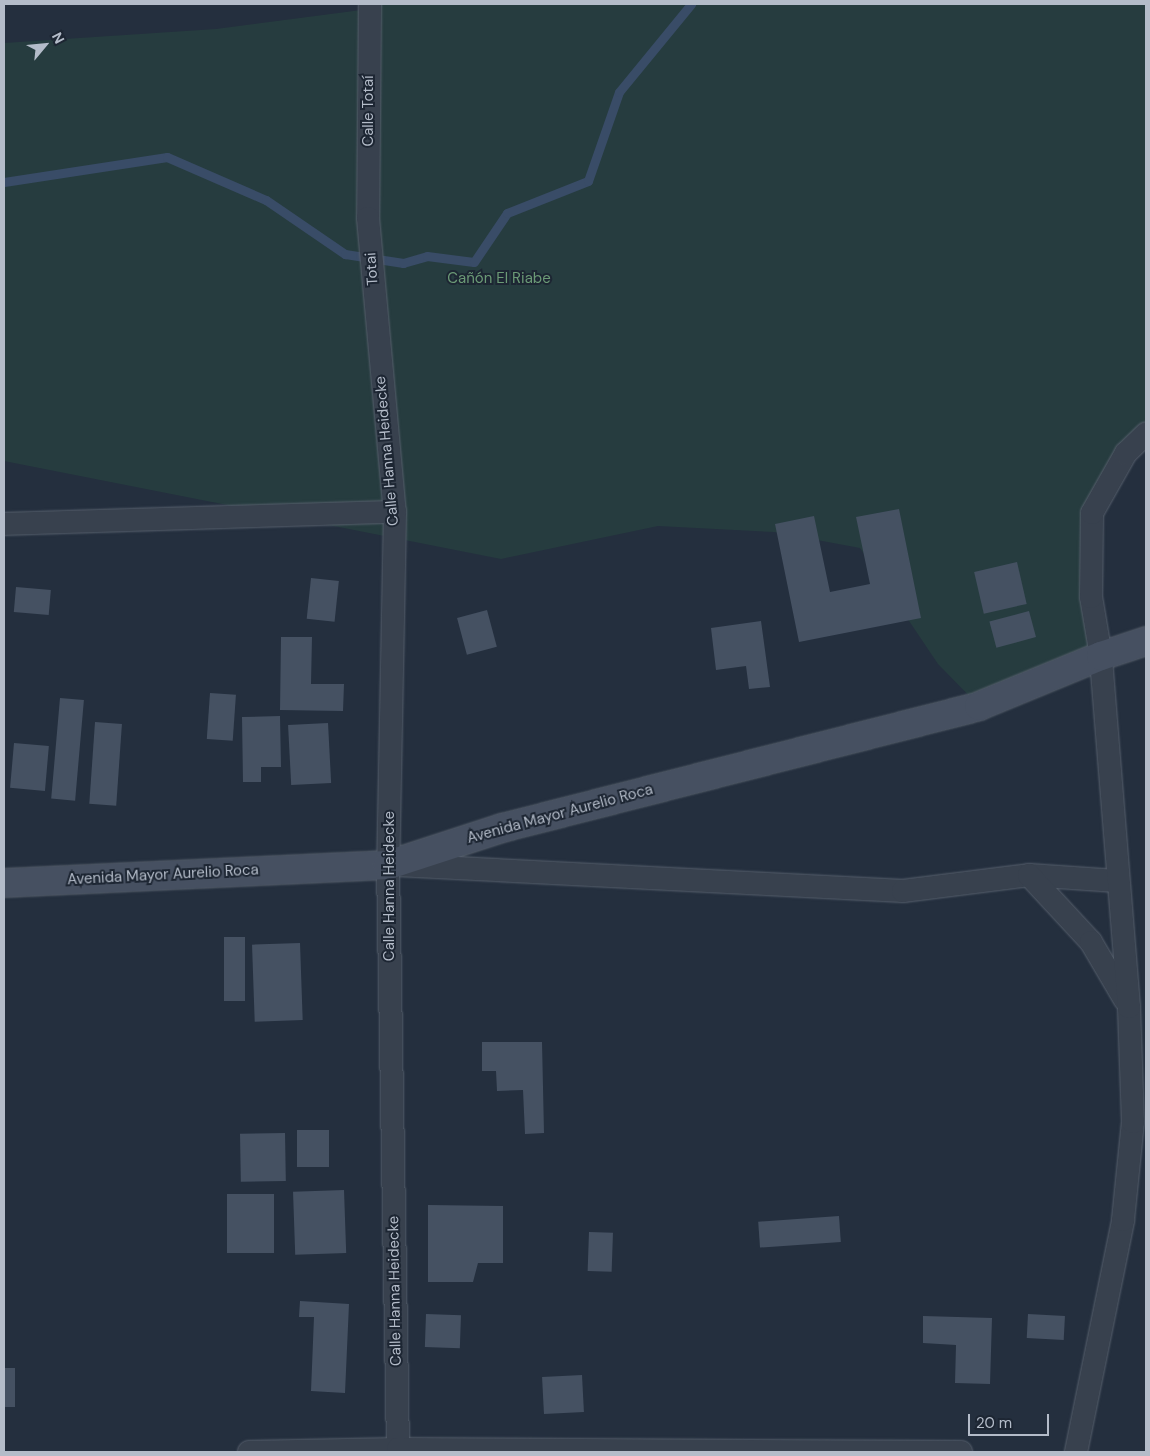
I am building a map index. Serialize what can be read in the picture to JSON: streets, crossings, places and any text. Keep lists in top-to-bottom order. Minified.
{"streets":{"main road":["Avenida Mayor Aurelio Roca"],"street":["Calle Totaí","Totai","Calle Hanna Heidecke"]},"crossings":[["Calle Totaí","Totai"],["Totai","Calle Hanna Heidecke"],["Calle Hanna Heidecke","Avenida Mayor Aurelio Roca"]],"parks":["Cañón El Riabe"],"scale_bar":"20 m","north":"top right"}
